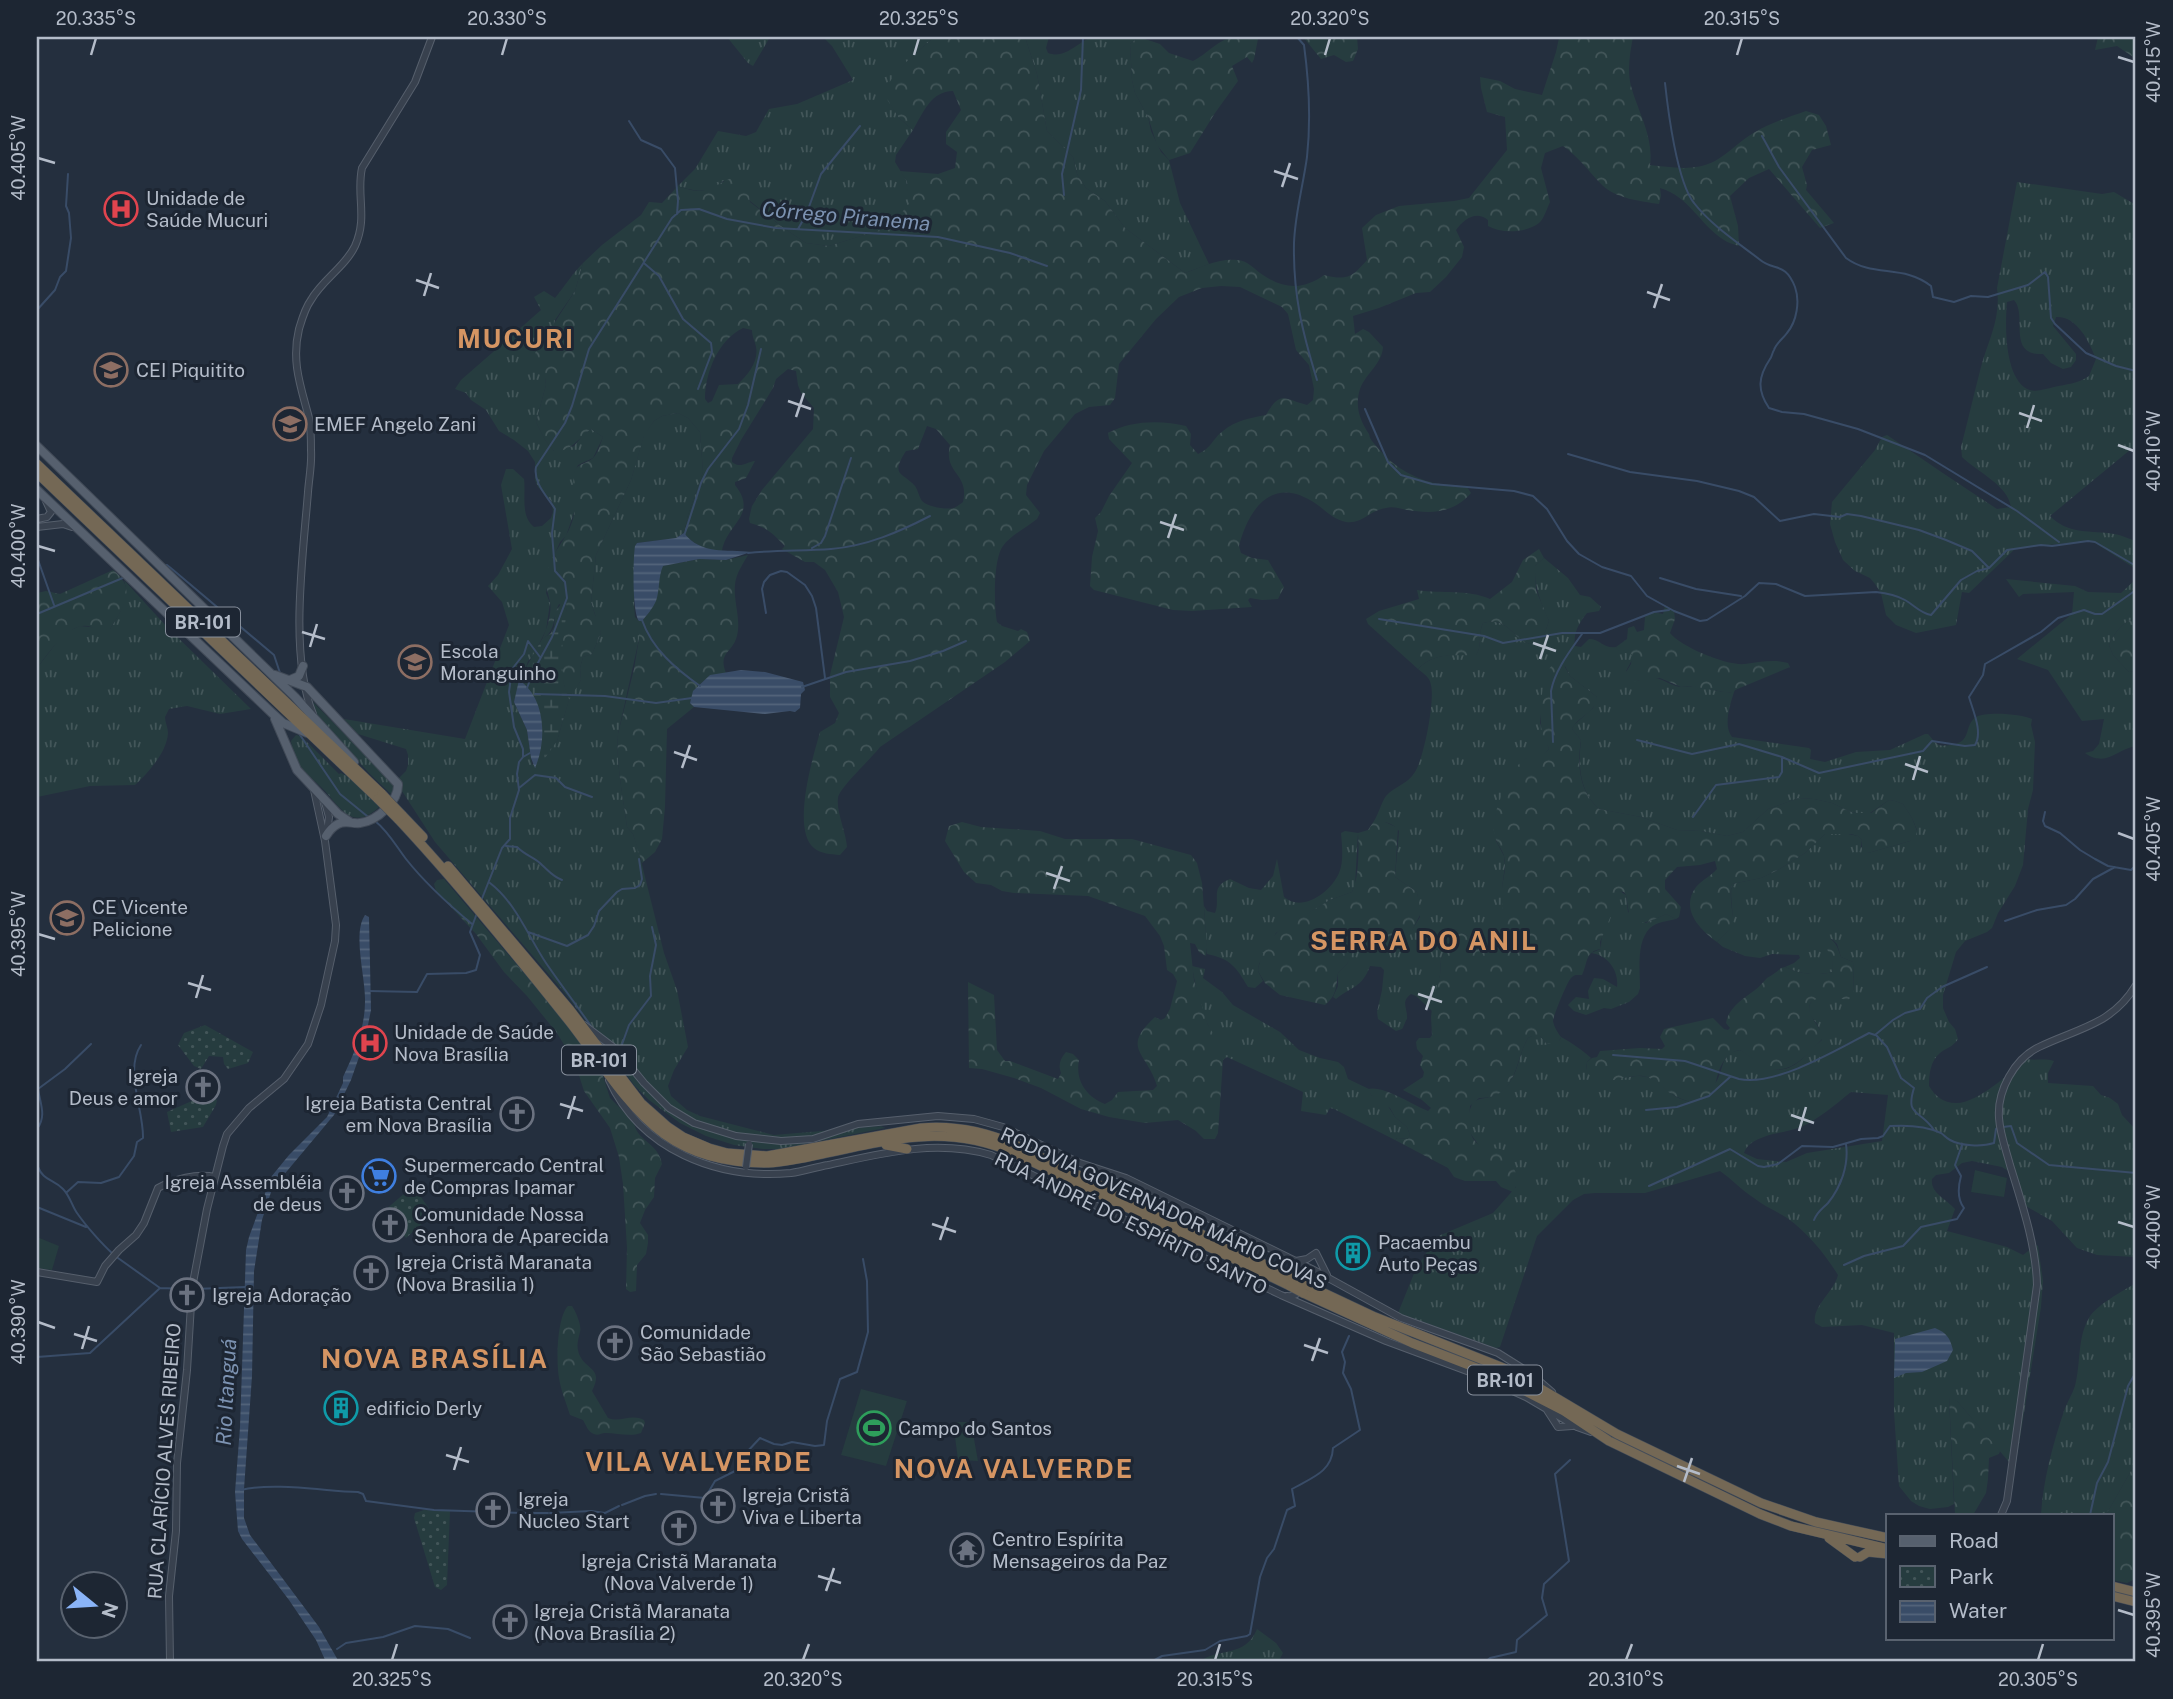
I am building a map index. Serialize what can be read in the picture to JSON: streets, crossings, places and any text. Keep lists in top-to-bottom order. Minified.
{"streets":{"highway":["BR-101","RODOVIA GOVERNADOR MÁRIO COVAS"],"main road":["RUA CLARÍCIO ALVES RIBEIRO"],"street":["RUA ANDRÉ DO ESPÍRITO SANTO"]},"crossings":[["RODOVIA GOVERNADOR MÁRIO COVAS","RUA ANDRÉ DO ESPÍRITO SANTO"]],"districts":["MUCURI","SERRA DO ANIL","NOVA BRASÍLIA","VILA VALVERDE","NOVA VALVERDE"],"water":["Córrego Piranema","Rio Itanguá"],"places":{"hospital":["Unidade de Saúde Mucuri","Unidade de Saúde Nova Brasília"],"school or university":["CEI Piquitito","EMEF Angelo Zani","Escola Moranguinho","CE Vicente Pelicione"],"church":["Igreja Deus e amor","Igreja Batista Central em Nova Brasília","Igreja Assembléia de deus","Comunidade Nossa Senhora de Aparecida","Igreja Cristã Maranata (Nova Brasilia 1)","Igreja Adoração","Comunidade São Sebastião","Igreja Cristã Viva e Liberta","Igreja Nucleo Start","Igreja Cristã Maranata (Nova Valverde 1)","Igreja Cristã Maranata (Nova Brasília 2)"],"supermarket":["Supermercado Central de Compras Ipamar"],"building":["Pacaembu Auto Peças","edificio Derly"],"sports":["Campo do Santos"],"temple":["Centro Espírita Mensageiros da Paz"]},"legend":["Road","Park","Water"],"north":"right","coordinates":["20.335°S","20.330°S","20.325°S","20.320°S","20.315°S","40.415°W","40.405°W","40.410°W","40.400°W","40.395°W","40.390°W","20.310°S","20.305°S"]}
